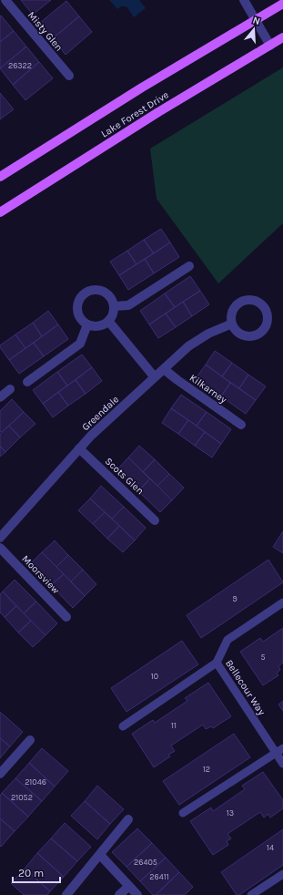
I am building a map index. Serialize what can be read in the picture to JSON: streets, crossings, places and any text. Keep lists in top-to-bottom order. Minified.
{"streets":{"main road":["Lake Forest Drive"],"street":["Misty Glen","Kilkarney","Greendale","Scots Glen","Moorsview"],"lane":["Bellecour Way"]},"crossings":[["Kilkarney","Greendale"],["Greendale","Scots Glen"]],"house_numbers":["26322","9","5","10","11","12","21046","21052","13","14","26405","26411"],"scale_bar":"20 m","north":"top"}
